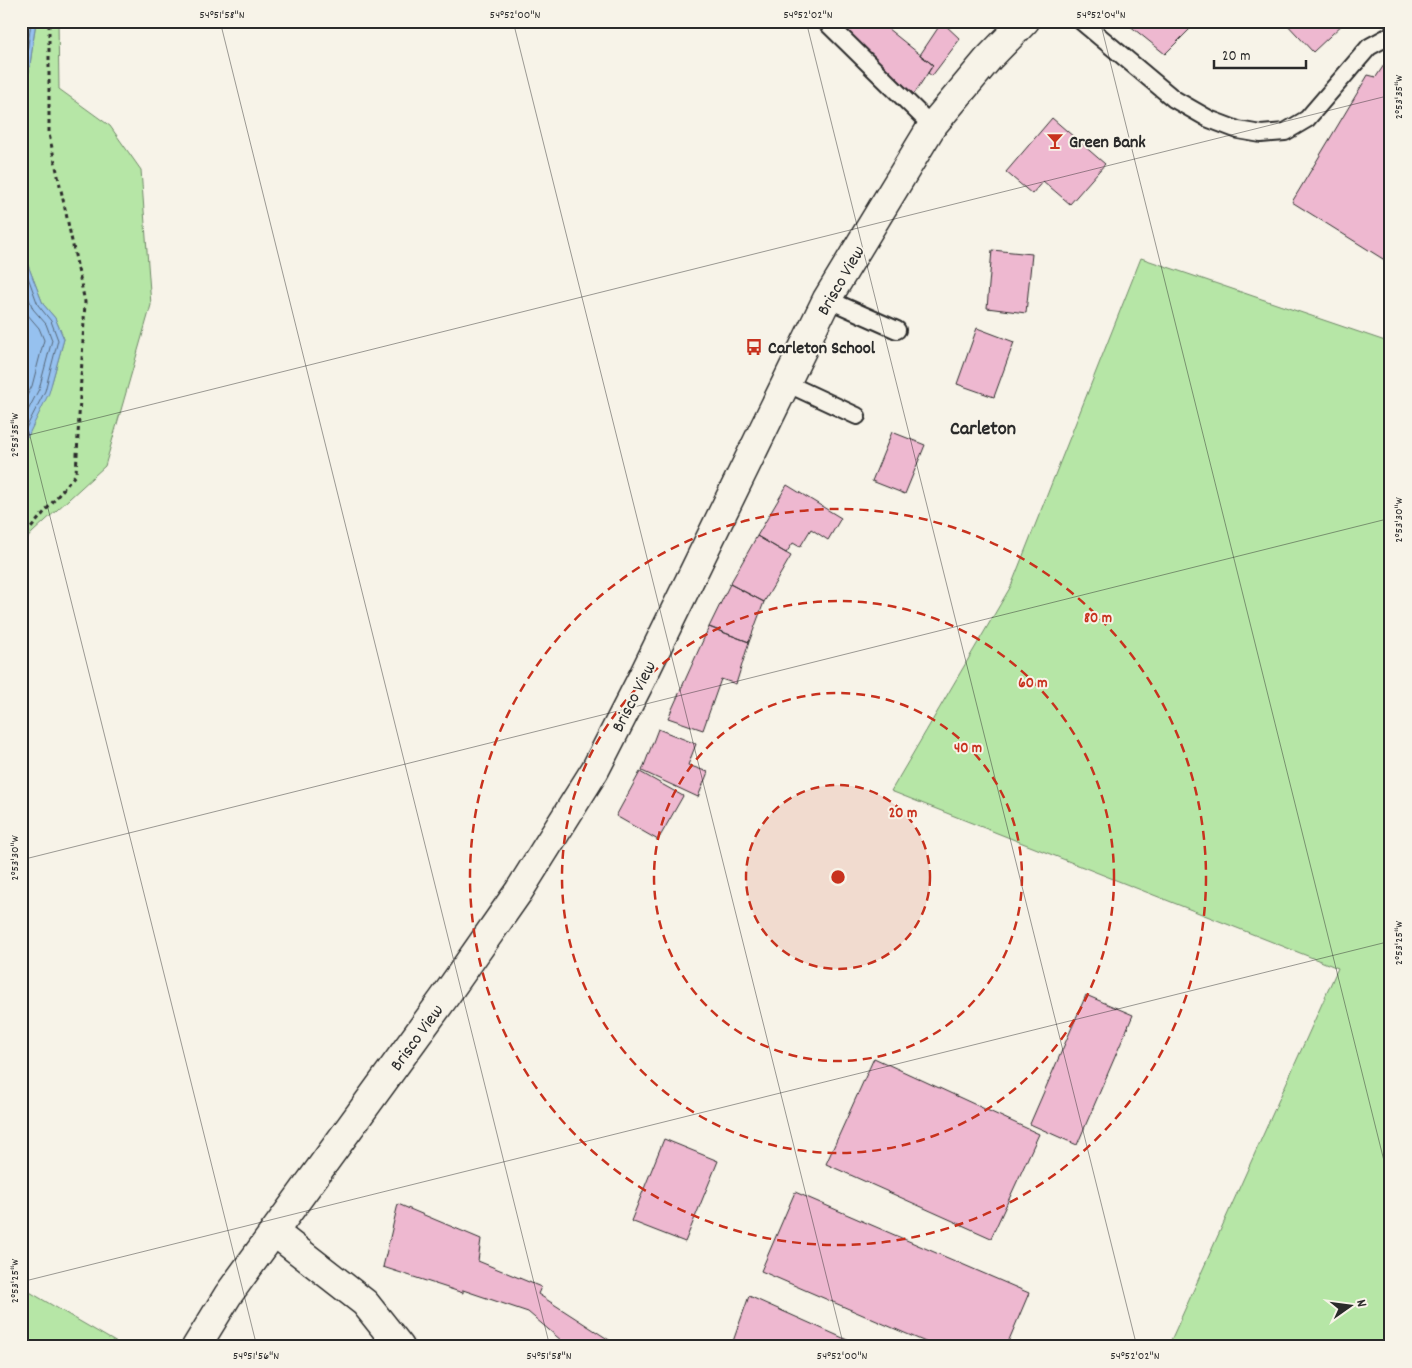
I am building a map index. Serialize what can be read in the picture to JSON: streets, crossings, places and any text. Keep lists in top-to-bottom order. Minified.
{"streets":{"main road":["Brisco View"]},"districts":["Carleton"],"places":{"bar":["Green Bank"],"bus stop":["Carleton School"]},"scale_bar":"20 m","north":"right","coordinates":["54°51'58\"N","54°52'00\"N","54°52'02\"N","54°52'04\"N","2°53'35\"W","2°53'30\"W","2°53'25\"W","54°51'56\"N"],"rings":["80 m","60 m","40 m","20 m"]}
